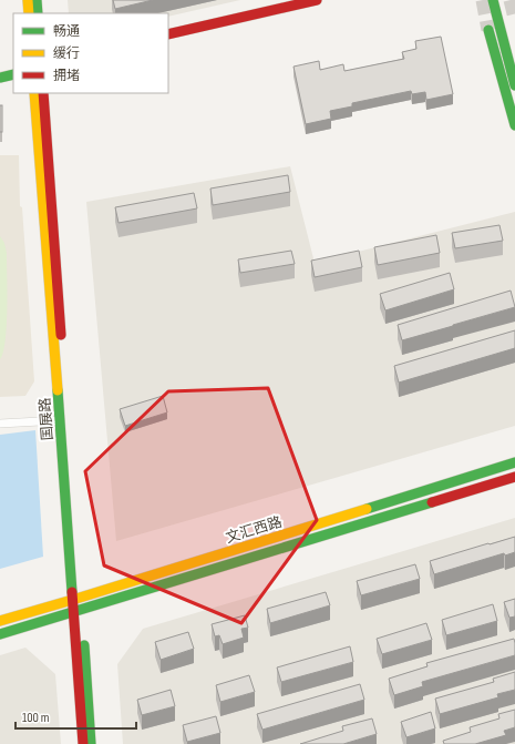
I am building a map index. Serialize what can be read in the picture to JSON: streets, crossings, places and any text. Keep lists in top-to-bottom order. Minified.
{"streets":{"main road":["国展路","文汇西路"]},"crossings":[["国展路","文汇西路"]],"legend":["畅通","缓行","拥堵"],"scale_bar":"100 m"}
